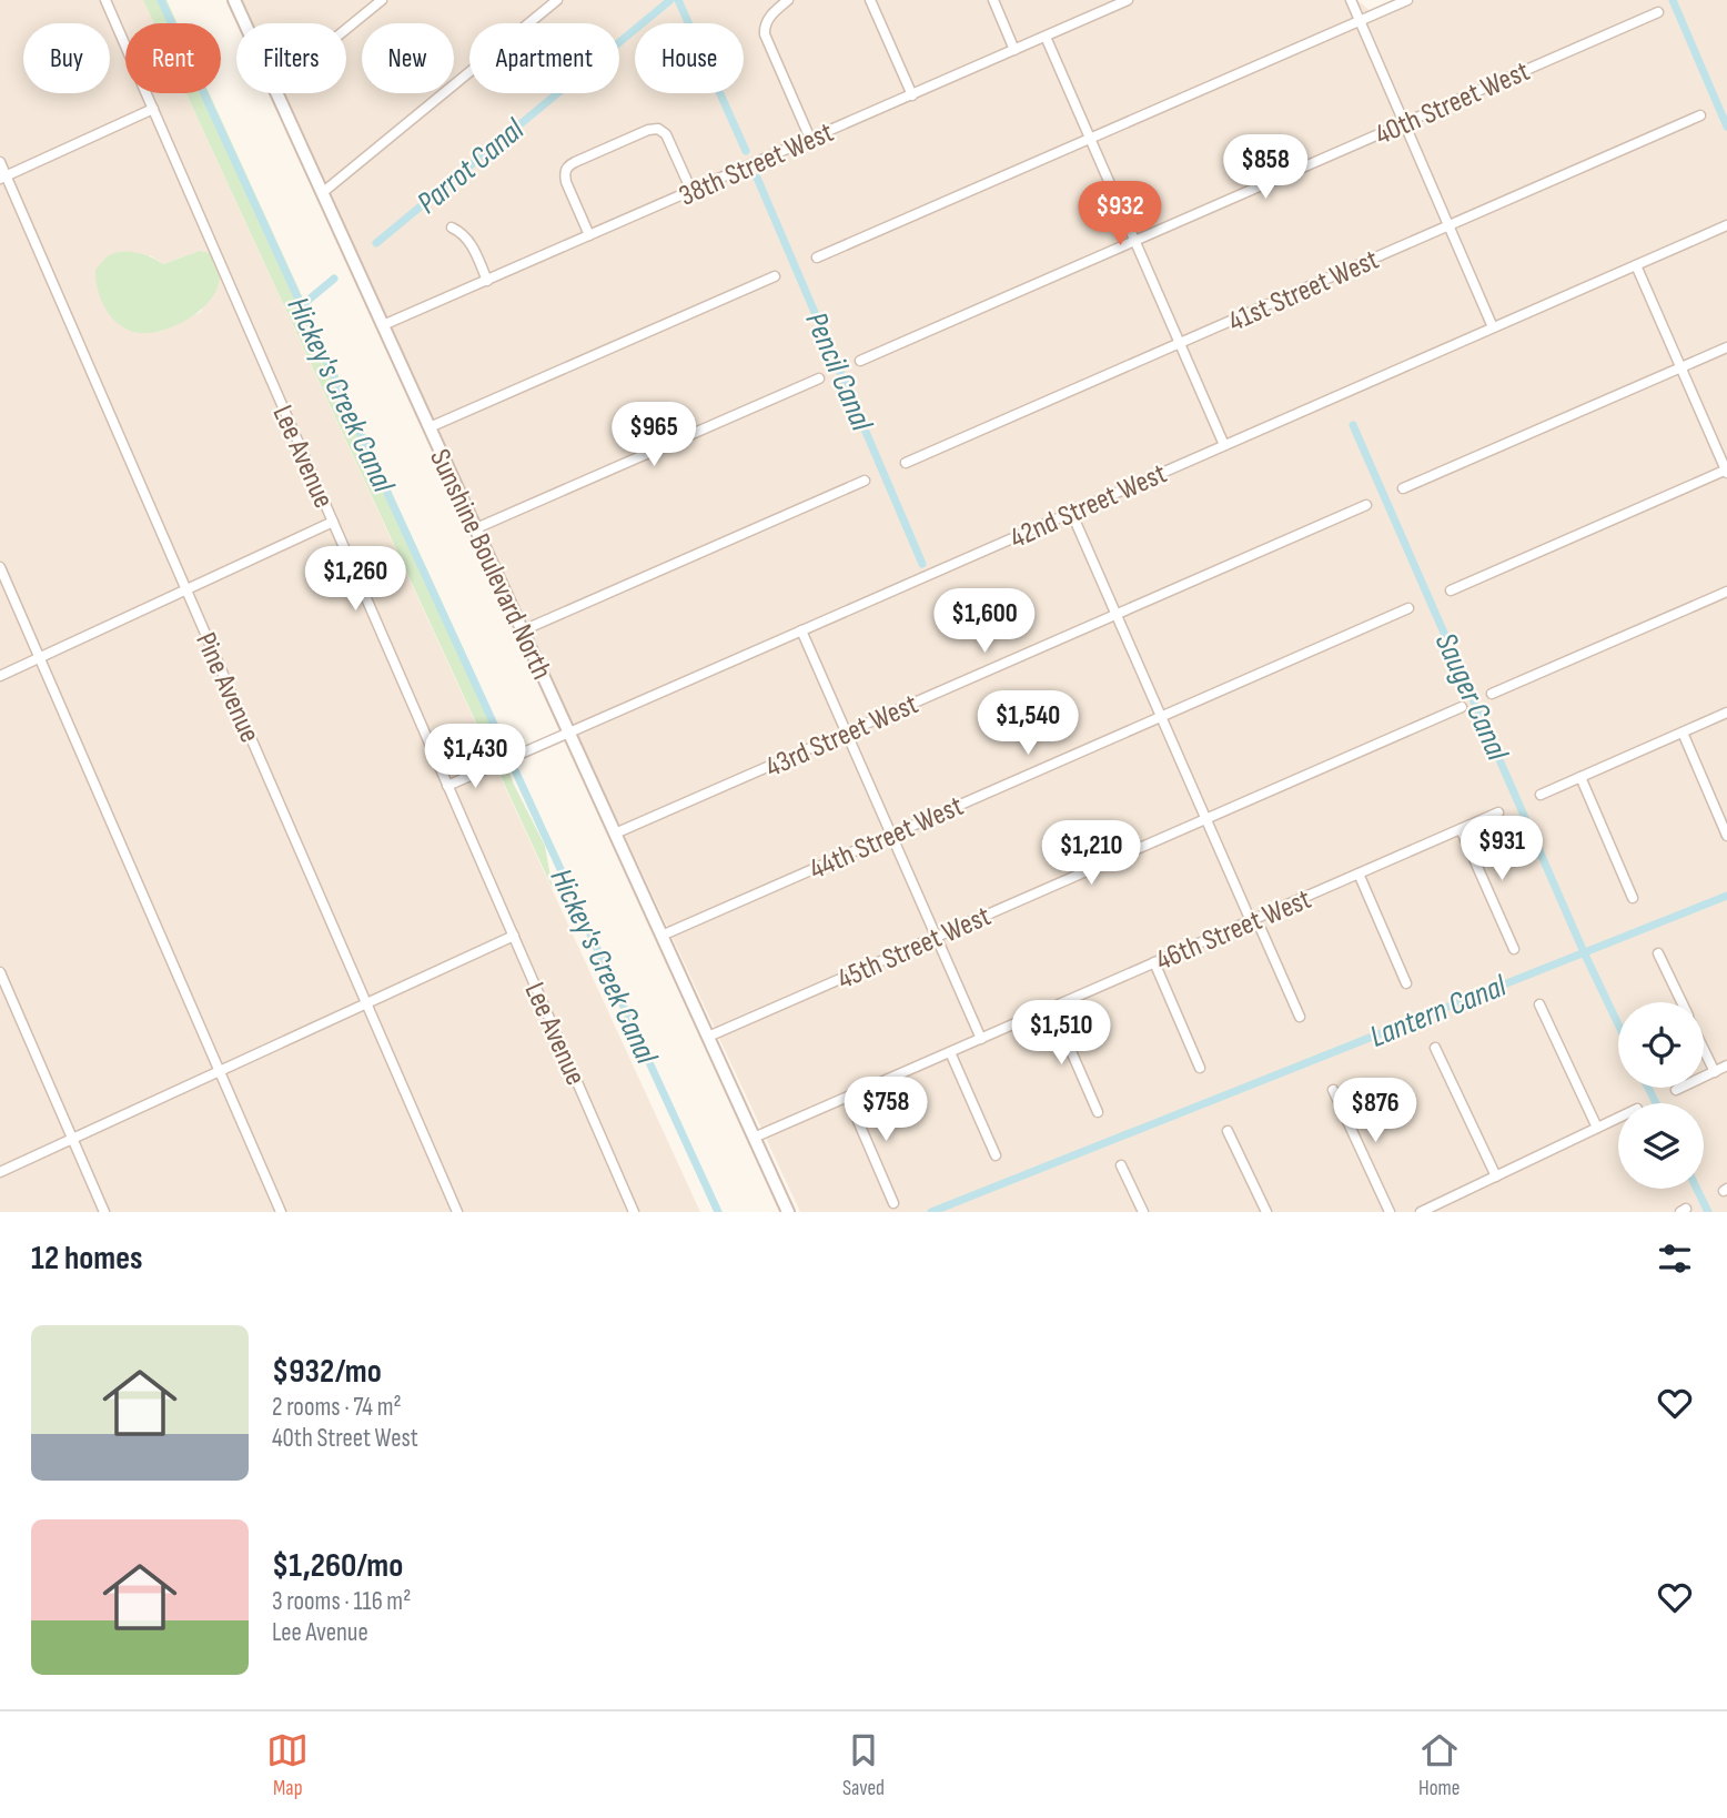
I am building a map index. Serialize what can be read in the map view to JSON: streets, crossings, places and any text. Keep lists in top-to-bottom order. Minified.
{"streets":{"street":["40th Street West","38th Street West","41st Street West","Lee Avenue","42nd Street West","Sunshine Boulevard North","Pine Avenue","43rd Street West","44th Street West","46th Street West","45th Street West"]},"crossings":[["38th Street West","Sunshine Boulevard North"],["Lee Avenue","42nd Street West"],["42nd Street West","Sunshine Boulevard North"],["Sunshine Boulevard North","43rd Street West"],["Sunshine Boulevard North","44th Street West"],["Sunshine Boulevard North","46th Street West"],["Sunshine Boulevard North","45th Street West"]],"water":["Parrot Canal","Pencil Canal","Hickey's Creek Canal","Sauger Canal","Lantern Canal"],"page":{"chip":["Buy","Rent","Filters","New","Apartment","House"],"price":["$858","$932","$965","$1,260","$1,600","$1,540","$1,430","$931","$1,210","$1,510","$758","$876"],"heading":"12 homes","list":[{"name":"$932/mo","note":"2 rooms · 74 m² · 40th Street West"},{"name":"$1,260/mo","note":"3 rooms · 116 m² · Lee Avenue"}],"tabs":["Map","Saved","Home"]}}
